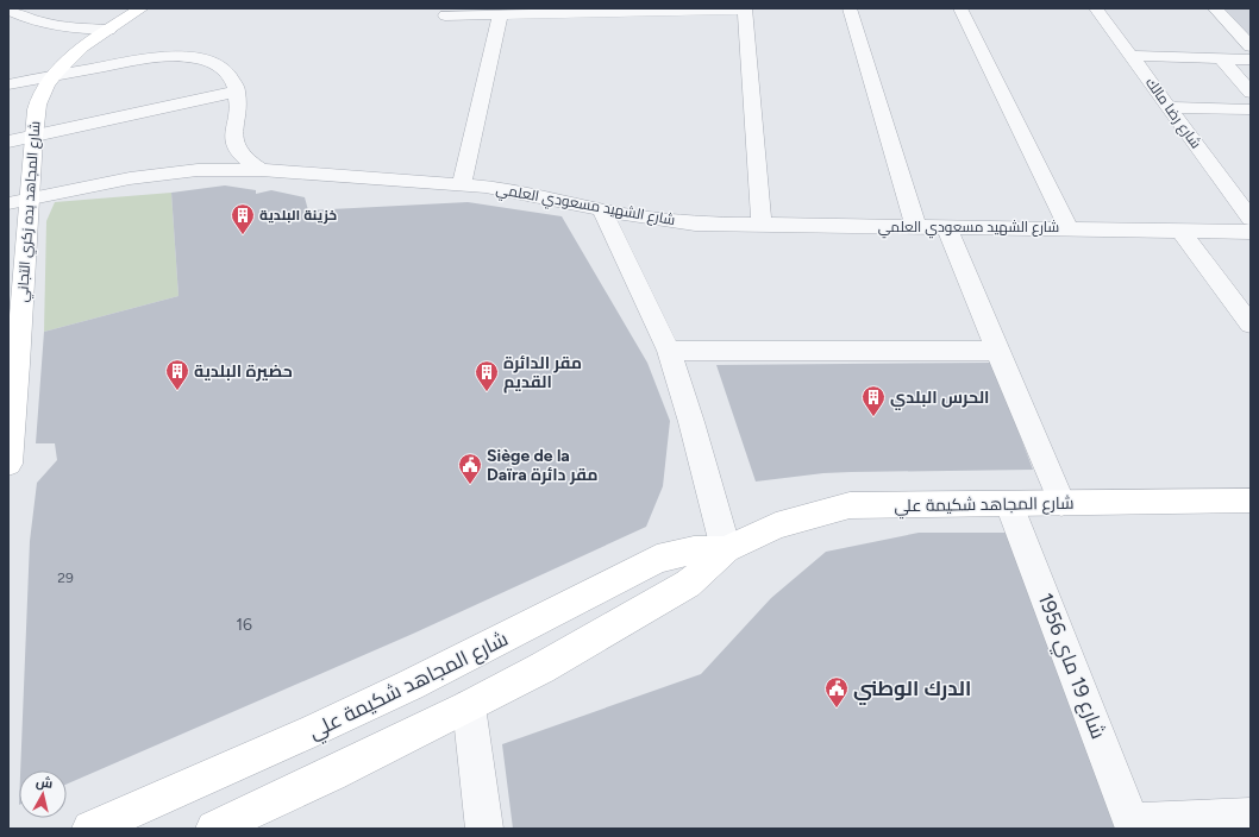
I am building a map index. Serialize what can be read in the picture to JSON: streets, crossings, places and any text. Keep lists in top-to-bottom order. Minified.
{"streets":{"main road":["شارع المجاهد بده زكري التجاني","شارع المجاهد شكيمة علي"],"street":["شارع رضا مالك","شارع الشهيد مسعودي العلمي","شارع 19 ماي 1956"]},"crossings":[["شارع الشهيد مسعودي العلمي","شارع المجاهد بده زكري التجاني"],["شارع المجاهد شكيمة علي","شارع 19 ماي 1956"]],"places":{"building":["خزينة البلدية","حضيرة البلدية","مقر الدائرة القديم","الحرس البلدي"],"public building":["Siège de la Daïra مقر دائرة","الدرك الوطني"]},"house_numbers":["29","16"],"north":"top"}
